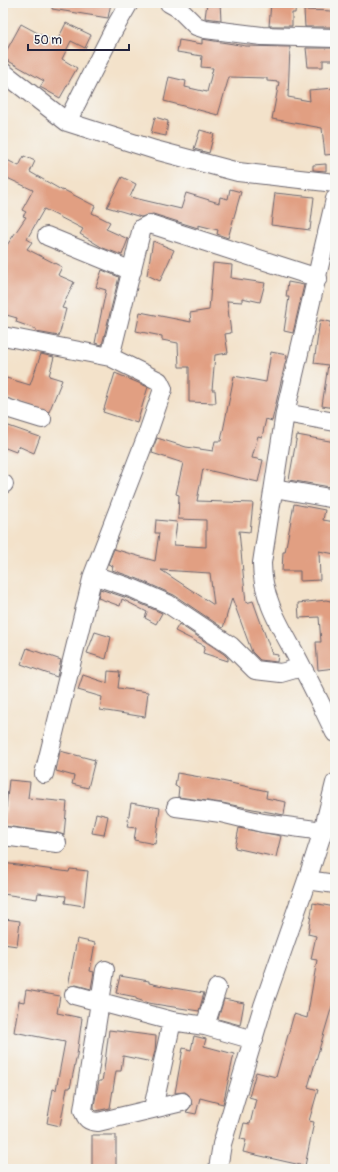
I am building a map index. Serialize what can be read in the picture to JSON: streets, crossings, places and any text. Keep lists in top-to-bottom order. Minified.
{"scale_bar":"50 m"}
